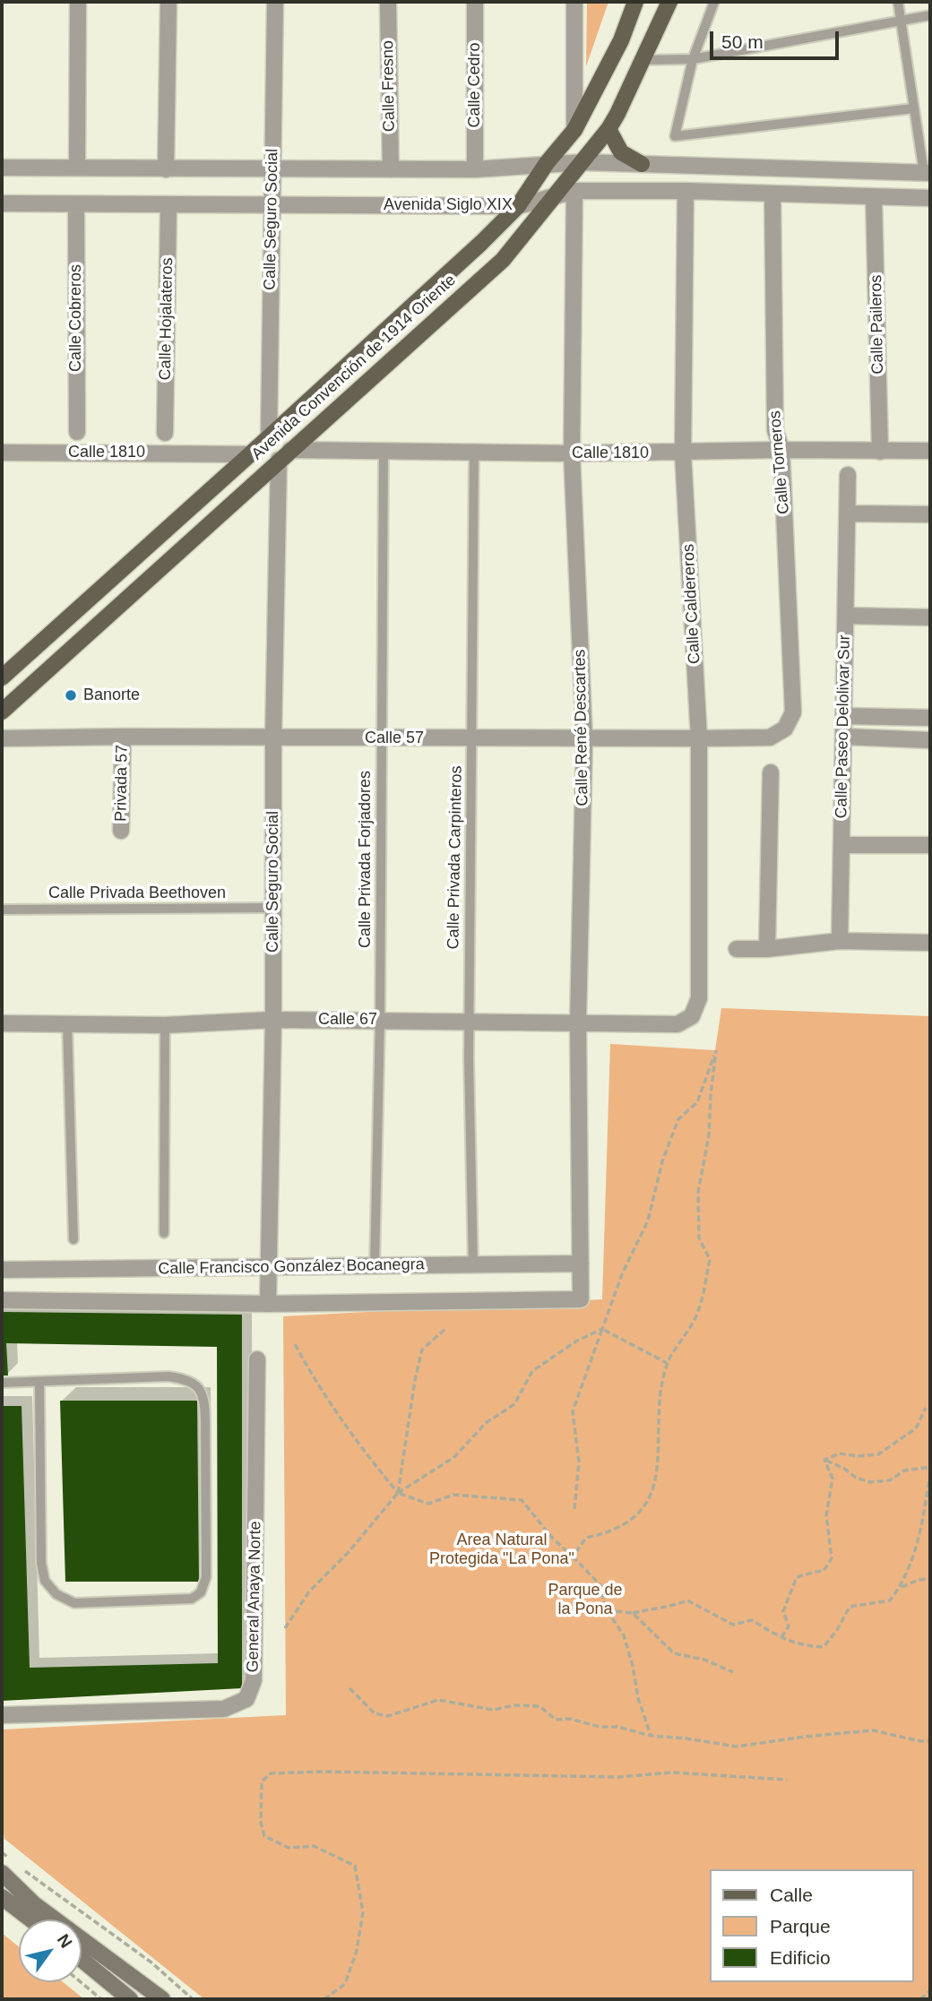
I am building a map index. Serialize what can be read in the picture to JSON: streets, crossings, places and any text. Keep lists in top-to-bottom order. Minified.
{"streets":{"main road":["Avenida Convención de 1914 Oriente"],"street":["Calle Cedro","Calle Fresno","Avenida Siglo XIX","Calle Seguro Social","Calle Cobreros","Calle Hojalateros","Calle Paileros","Calle 1810","Calle Torneros","Calle Caldereros","Calle Paseo Delolivar Sur","Calle René Descartes","Calle 57","Privada 57","Calle 67","Calle Francisco González Bocanegra","General Anaya Norte"],"lane":["Calle Privada Carpinteros","Calle Privada Forjadores","Calle Privada Beethoven"]},"crossings":[["Avenida Siglo XIX","Calle Seguro Social"],["Avenida Siglo XIX","Calle Cobreros"],["Avenida Siglo XIX","Calle Hojalateros"],["Avenida Siglo XIX","Calle Paileros"],["Avenida Siglo XIX","Avenida Convención de 1914 Oriente"],["Avenida Siglo XIX","Calle Torneros"],["Avenida Siglo XIX","Calle Caldereros"],["Avenida Siglo XIX","Calle René Descartes"],["Calle Seguro Social","Avenida Convención de 1914 Oriente"],["Calle Seguro Social","Calle 1810"],["Calle Seguro Social","Calle René Descartes"],["Calle Seguro Social","Calle 57"],["Calle Seguro Social","Calle Privada Beethoven"],["Calle Seguro Social","Calle 67"],["Calle Seguro Social","Calle Francisco González Bocanegra"],["Calle Paileros","Calle 1810"],["Avenida Convención de 1914 Oriente","Calle 1810"],["Calle 1810","Calle Torneros"],["Calle 1810","Calle Caldereros"],["Calle 1810","Calle René Descartes"],["Calle 1810","Calle Privada Carpinteros"],["Calle 1810","Calle Privada Forjadores"],["Calle Torneros","Calle 57"],["Calle Caldereros","Calle 57"],["Calle Caldereros","Calle 67"],["Calle René Descartes","Calle 57"],["Calle René Descartes","Calle 67"],["Calle René Descartes","Calle Francisco González Bocanegra"],["Calle 57","Privada 57"],["Calle 57","Calle Privada Carpinteros"],["Calle 57","Calle Privada Forjadores"],["Calle Privada Carpinteros","Calle 67"],["Calle Privada Carpinteros","Calle Francisco González Bocanegra"],["Calle Privada Forjadores","Calle 67"],["Calle Privada Forjadores","Calle Francisco González Bocanegra"]],"parks":["Area Natural Protegida \"La Pona\"","Parque de la Pona"],"places":["Banorte"],"legend":["Calle","Parque","Edificio"],"scale_bar":"50 m","north":"top right"}
